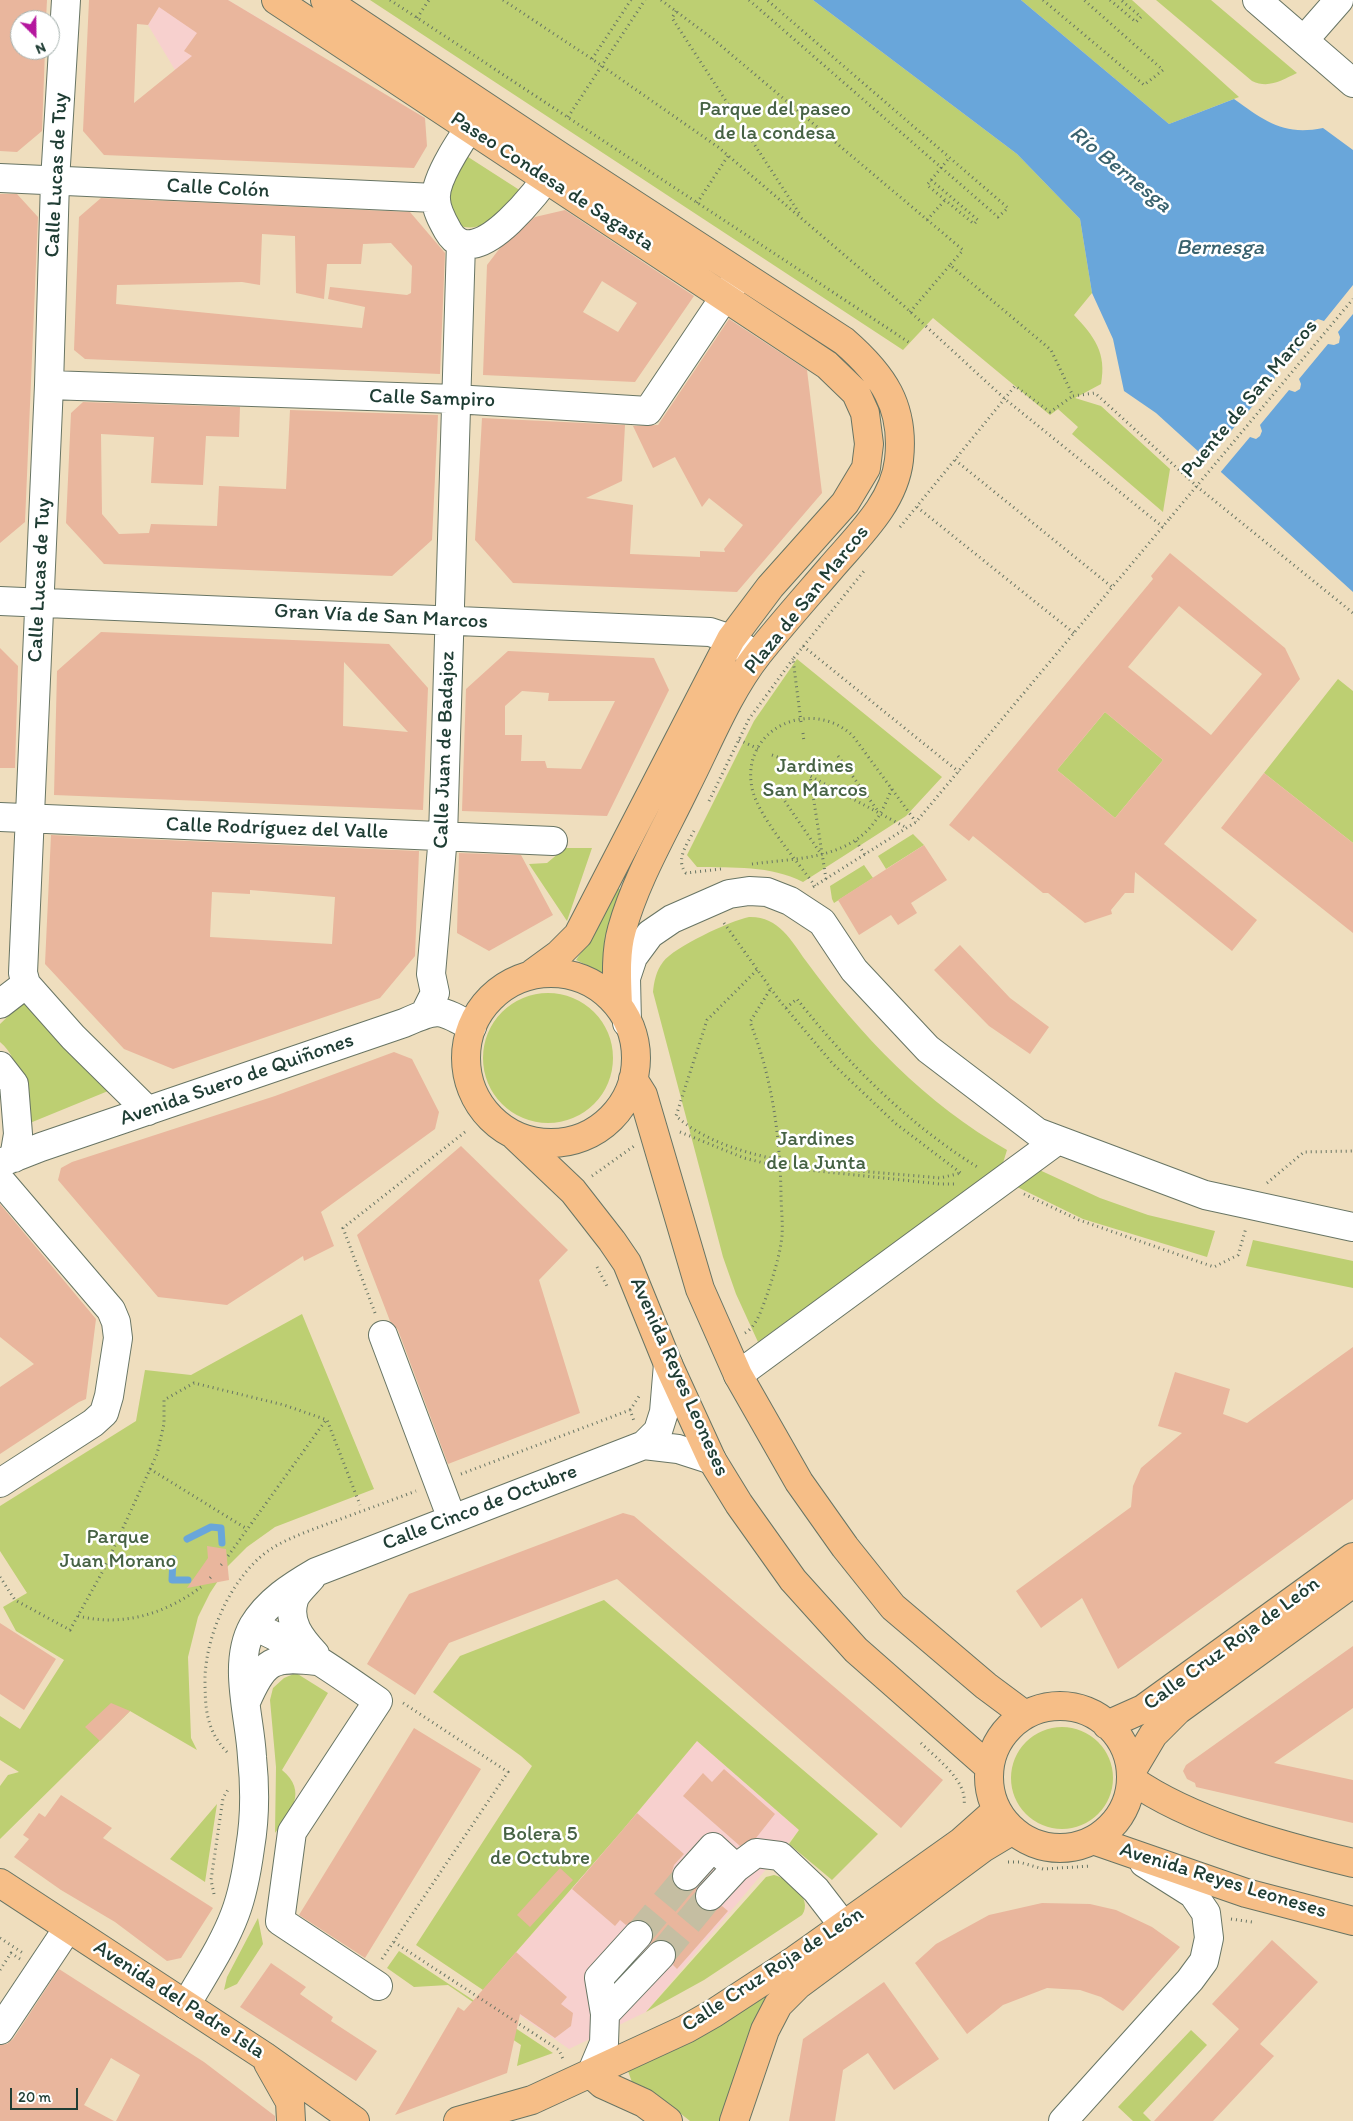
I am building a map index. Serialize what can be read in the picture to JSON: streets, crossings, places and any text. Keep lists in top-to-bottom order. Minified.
{"streets":{"main road":["Paseo Condesa de Sagasta","Plaza de San Marcos","Avenida Reyes Leoneses","Calle Cruz Roja de León","Avenida del Padre Isla"],"street":["Calle Lucas de Tuy","Calle Colón","Calle Sampiro","Gran Vía de San Marcos","Calle Juan de Badajoz","Calle Rodríguez del Valle","Avenida Suero de Quiñones","Calle Cinco de Octubre"],"path":["Puente de San Marcos"]},"crossings":[["Calle Lucas de Tuy","Calle Colón"],["Calle Lucas de Tuy","Calle Sampiro"],["Calle Lucas de Tuy","Gran Vía de San Marcos"],["Calle Lucas de Tuy","Calle Rodríguez del Valle"],["Paseo Condesa de Sagasta","Calle Sampiro"],["Paseo Condesa de Sagasta","Plaza de San Marcos"],["Calle Sampiro","Calle Juan de Badajoz"],["Plaza de San Marcos","Gran Vía de San Marcos"],["Plaza de San Marcos","Avenida Reyes Leoneses"],["Gran Vía de San Marcos","Calle Juan de Badajoz"],["Calle Juan de Badajoz","Calle Rodríguez del Valle"],["Calle Juan de Badajoz","Avenida Suero de Quiñones"],["Avenida Reyes Leoneses","Calle Cinco de Octubre"],["Avenida Reyes Leoneses","Calle Cruz Roja de León"],["Calle Cinco de Octubre","Avenida del Padre Isla"]],"water":["Río Bernesga","Bernesga"],"parks":["Parque del paseo de la condesa","Jardines San Marcos","Jardines de la Junta","Parque Juan Morano","Bolera 5 de Octubre"],"scale_bar":"20 m","north":"bottom right"}
